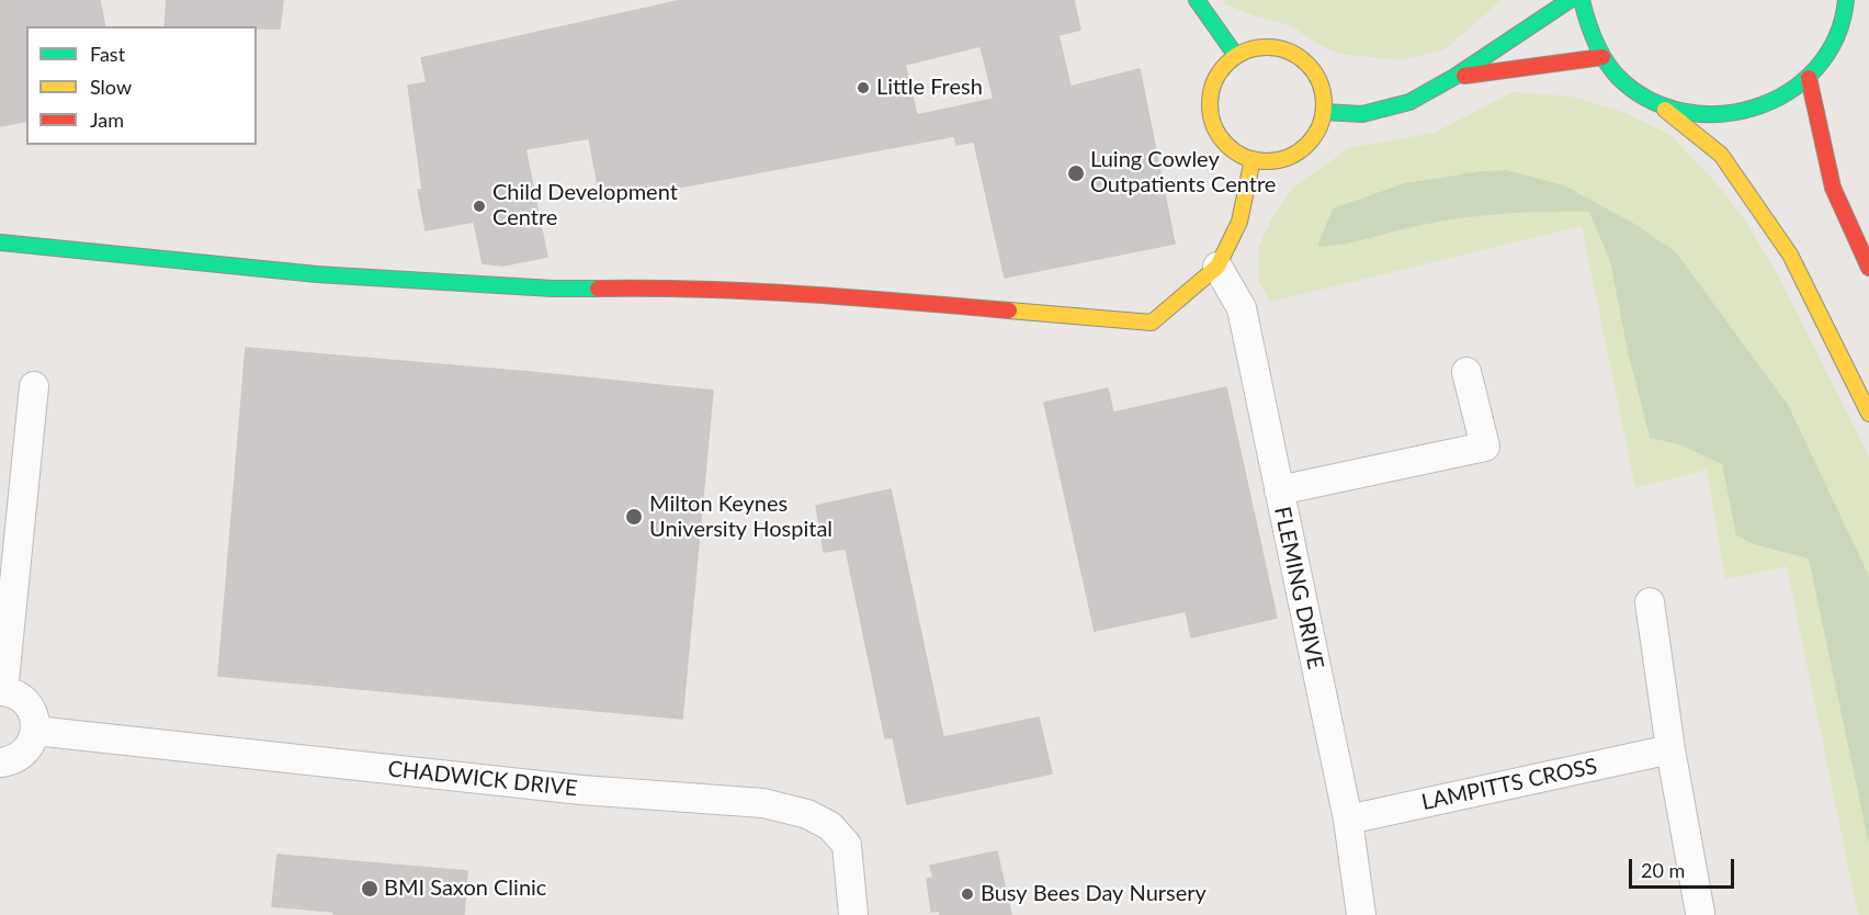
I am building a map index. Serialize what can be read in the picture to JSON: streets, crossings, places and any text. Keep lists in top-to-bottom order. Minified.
{"streets":{"street":["FLEMING DRIVE","CHADWICK DRIVE","LAMPITTS CROSS"]},"crossings":[["FLEMING DRIVE","LAMPITTS CROSS"]],"places":["Little Fresh","Luing Cowley Outpatients Centre","Child Development Centre","Milton Keynes University Hospital","BMI Saxon Clinic","Busy Bees Day Nursery"],"legend":["Fast","Slow","Jam"],"scale_bar":"20 m"}
